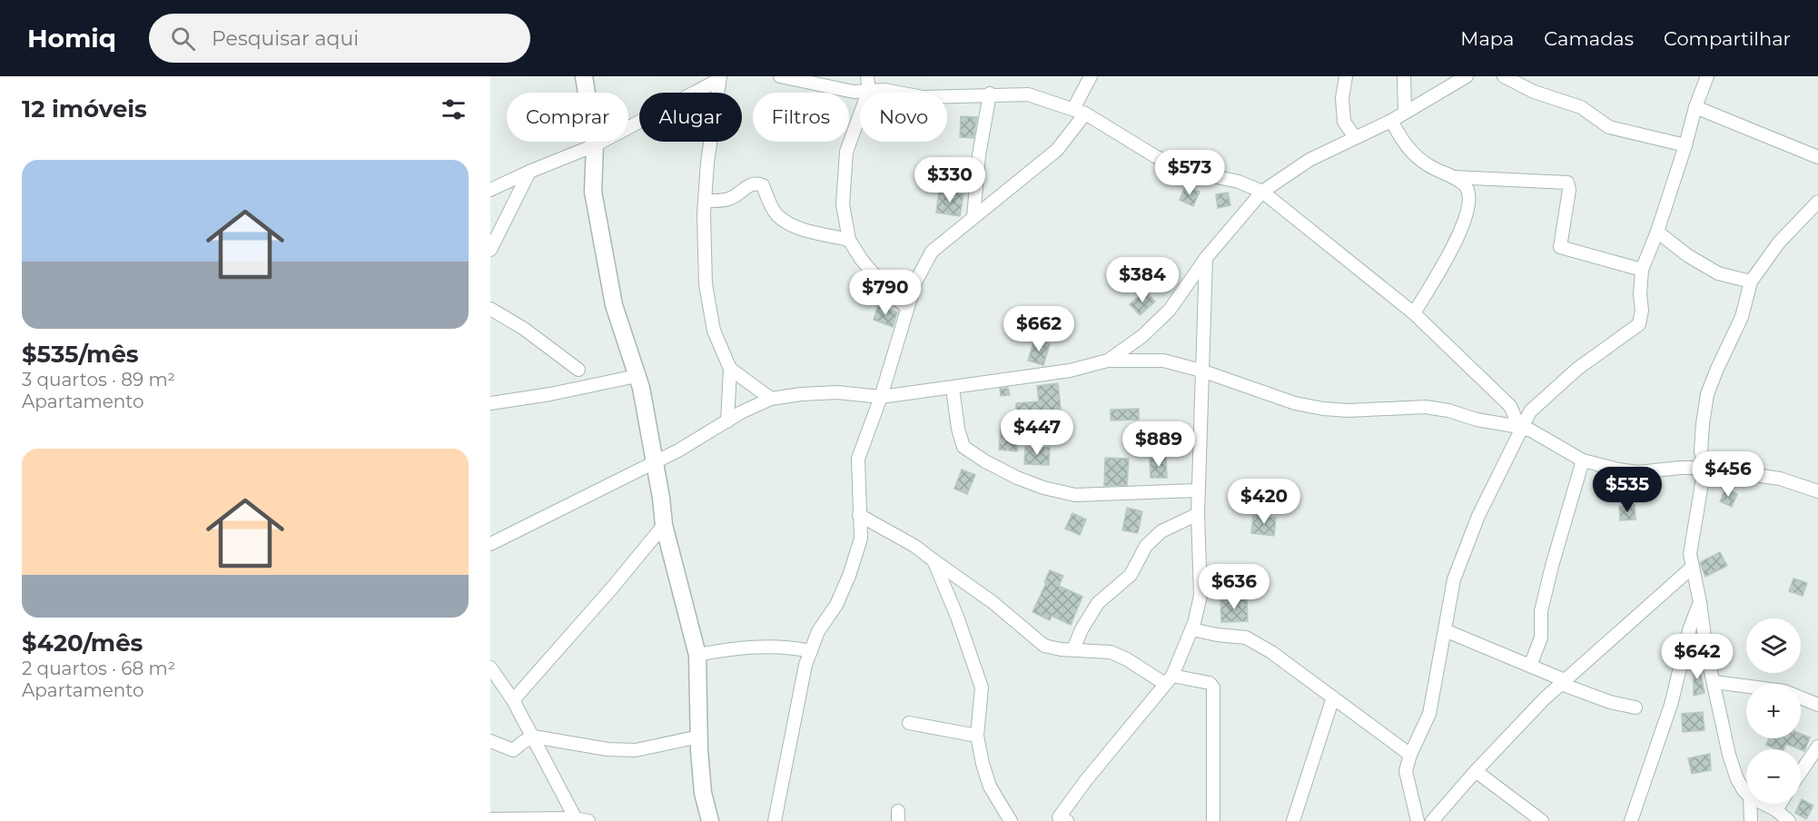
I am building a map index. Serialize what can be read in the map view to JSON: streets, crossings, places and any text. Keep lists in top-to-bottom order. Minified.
{"page":{"header":"Homiq","search":"Pesquisar aqui","nav":["Mapa","Camadas","Compartilhar"],"heading":"12 imóveis","chip":["Comprar","Alugar","Filtros","Novo"],"list":[{"name":"$535/mês","note":"3 quartos · 89 m² · Apartamento"},{"name":"$420/mês","note":"2 quartos · 68 m² · Apartamento"}],"price":["$573","$330","$384","$790","$662","$447","$889","$456","$535","$420","$636","$642"],"map_buttons":["+","−"]}}
